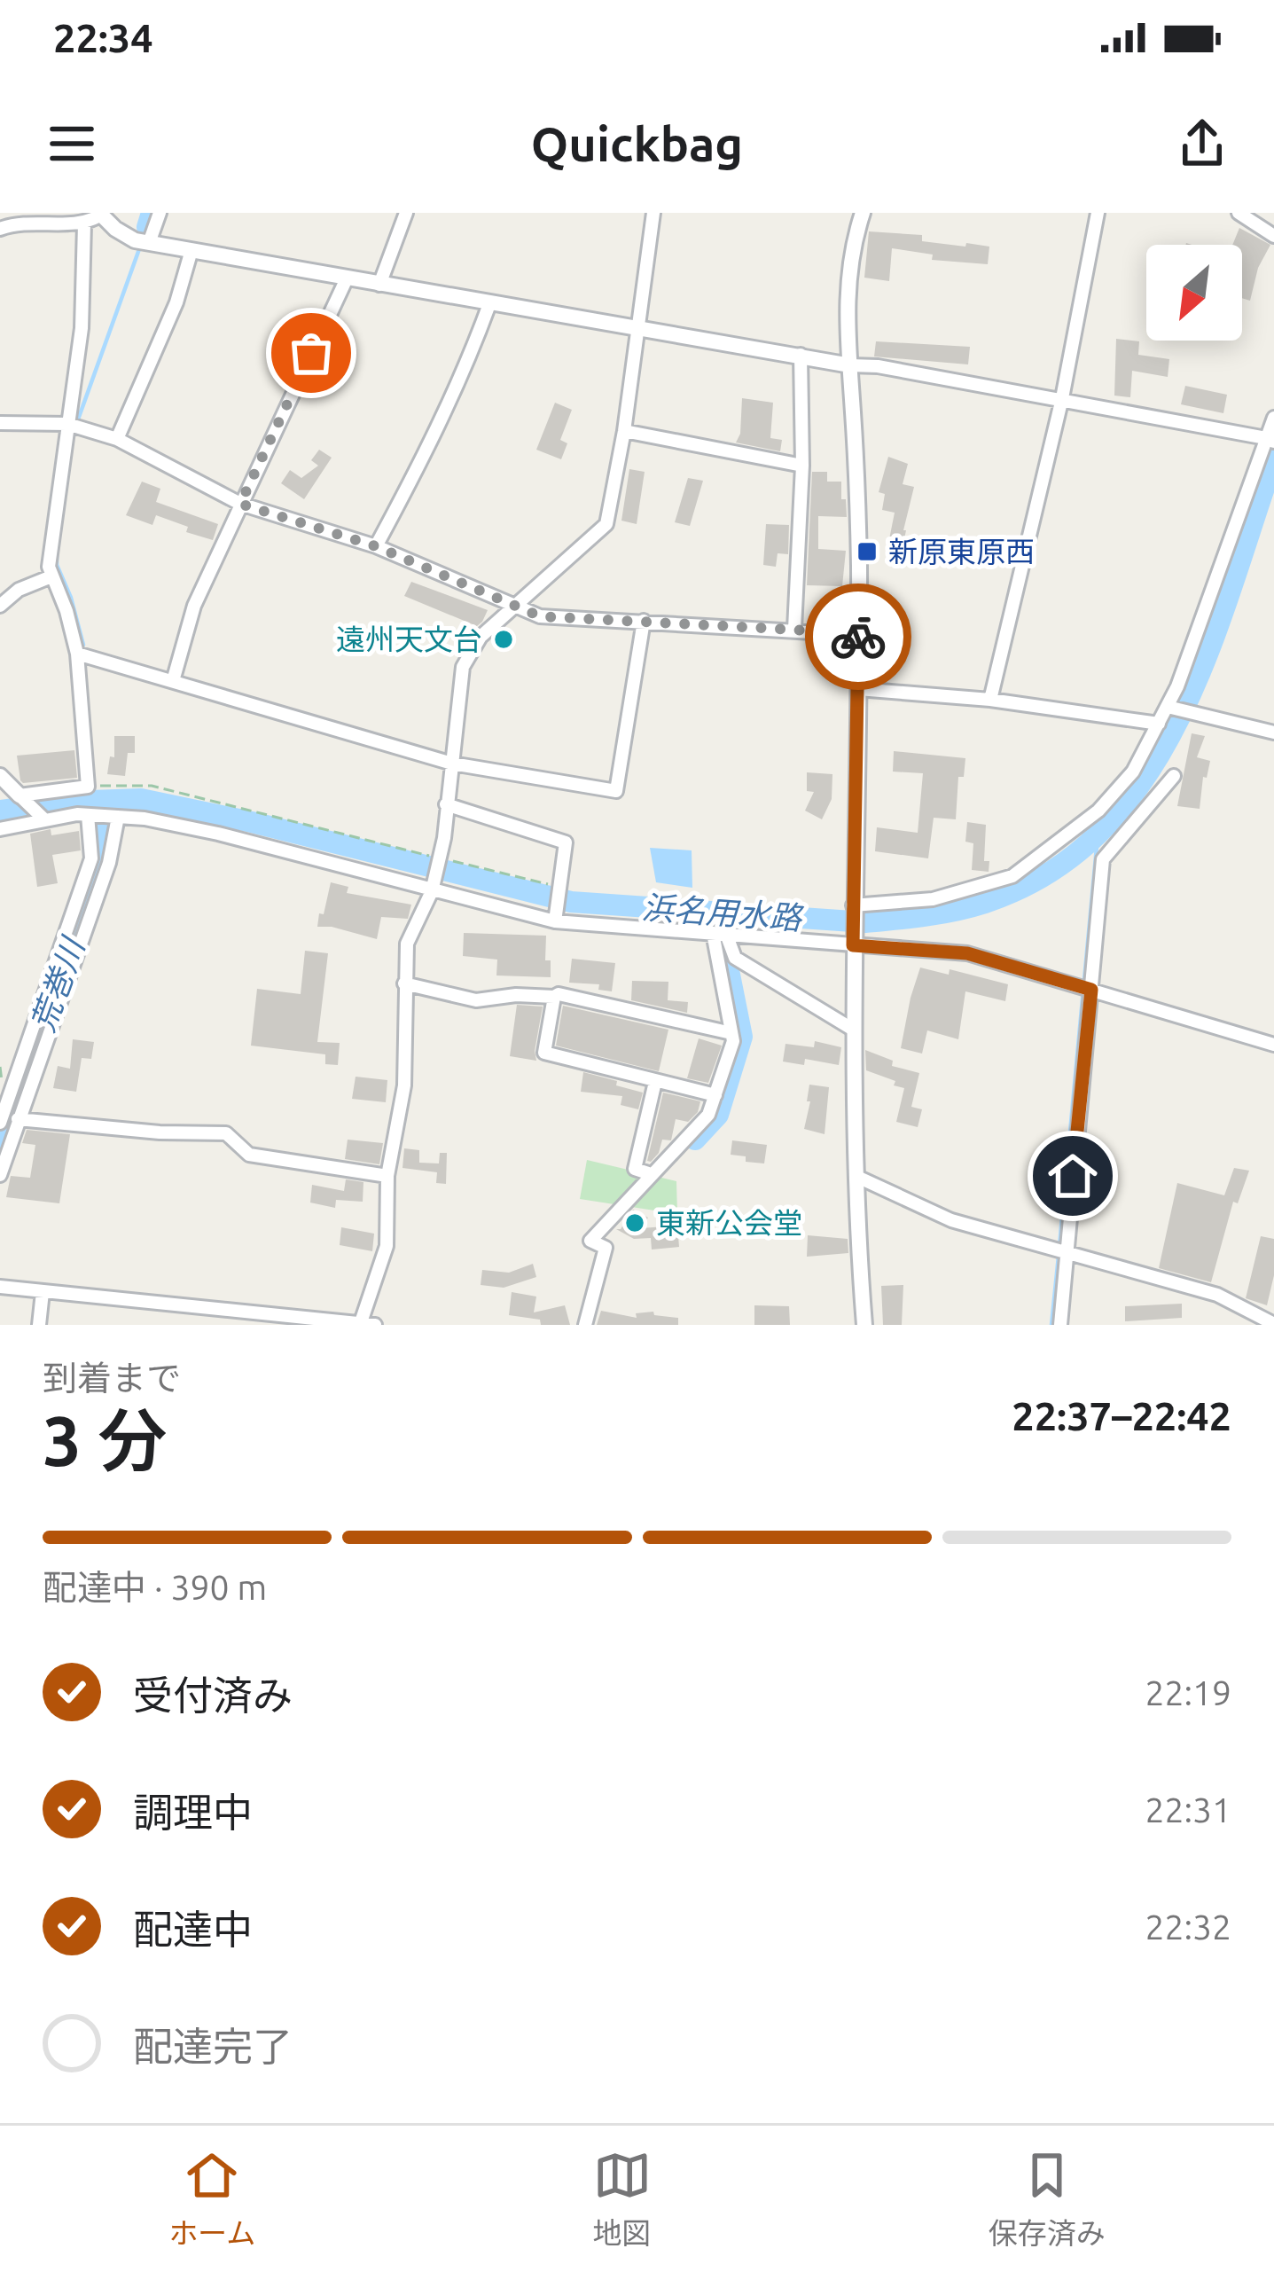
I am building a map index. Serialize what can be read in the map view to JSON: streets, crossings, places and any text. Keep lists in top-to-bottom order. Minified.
{"water":["浜名用水路","荒巻川"],"places":{"transit":["新原東原西"],"other":["遠州天文台","東新公会堂"]},"north":"bottom left","page":{"status":"22:34","header":"Quickbag","heading":["3 分","到着まで","22:37–22:42"],"bar":"配達中 · 390 m","list":[["受付済み","22:19"],["調理中","22:31"],["配達中","22:32"],"配達完了"],"tabs":["ホーム","地図","保存済み"]}}
